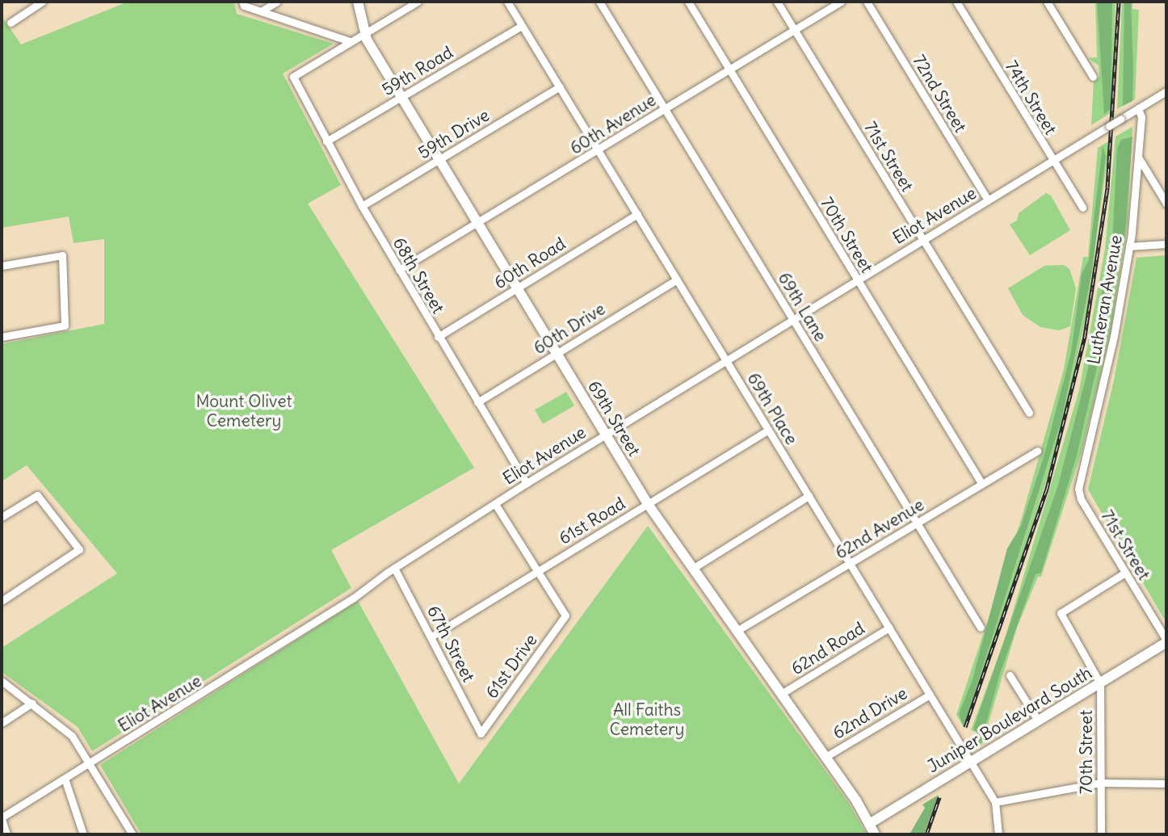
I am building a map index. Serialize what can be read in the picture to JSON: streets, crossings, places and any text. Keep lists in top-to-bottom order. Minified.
{"streets":{"main road":["69th Street","Juniper Boulevard South"],"street":["59th Road","72nd Street","74th Street","60th Avenue","59th Drive","71st Street","Eliot Avenue","70th Street","60th Road","68th Street","Lutheran Avenue","69th Lane","60th Drive","69th Place","61st Road","62nd Avenue","67th Street","62nd Road","61st Drive","62nd Drive"]},"crossings":[["59th Road","68th Street"],["59th Road","69th Place"],["59th Road","69th Street"],["72nd Street","Eliot Avenue"],["74th Street","Eliot Avenue"],["60th Avenue","71st Street"],["60th Avenue","70th Street"],["60th Avenue","68th Street"],["60th Avenue","69th Lane"],["60th Avenue","69th Place"],["60th Avenue","69th Street"],["59th Drive","68th Street"],["59th Drive","69th Place"],["59th Drive","69th Street"],["71st Street","Eliot Avenue"],["71st Street","70th Street"],["71st Street","Lutheran Avenue"],["71st Street","Juniper Boulevard South"],["Eliot Avenue","70th Street"],["Eliot Avenue","68th Street"],["Eliot Avenue","Lutheran Avenue"],["Eliot Avenue","69th Lane"],["Eliot Avenue","69th Place"],["Eliot Avenue","69th Street"],["Eliot Avenue","67th Street"],["70th Street","62nd Avenue"],["70th Street","Juniper Boulevard South"],["60th Road","68th Street"],["60th Road","69th Place"],["60th Road","69th Street"],["68th Street","60th Drive"],["69th Lane","62nd Avenue"],["60th Drive","69th Place"],["60th Drive","69th Street"],["69th Place","61st Road"],["69th Place","62nd Avenue"],["69th Place","62nd Road"],["69th Place","62nd Drive"],["69th Place","Juniper Boulevard South"],["69th Street","61st Road"],["69th Street","62nd Avenue"],["69th Street","62nd Road"],["69th Street","62nd Drive"],["69th Street","Juniper Boulevard South"],["61st Road","67th Street"],["61st Road","61st Drive"],["67th Street","61st Drive"]],"parks":["Mount Olivet Cemetery","All Faiths Cemetery"]}
